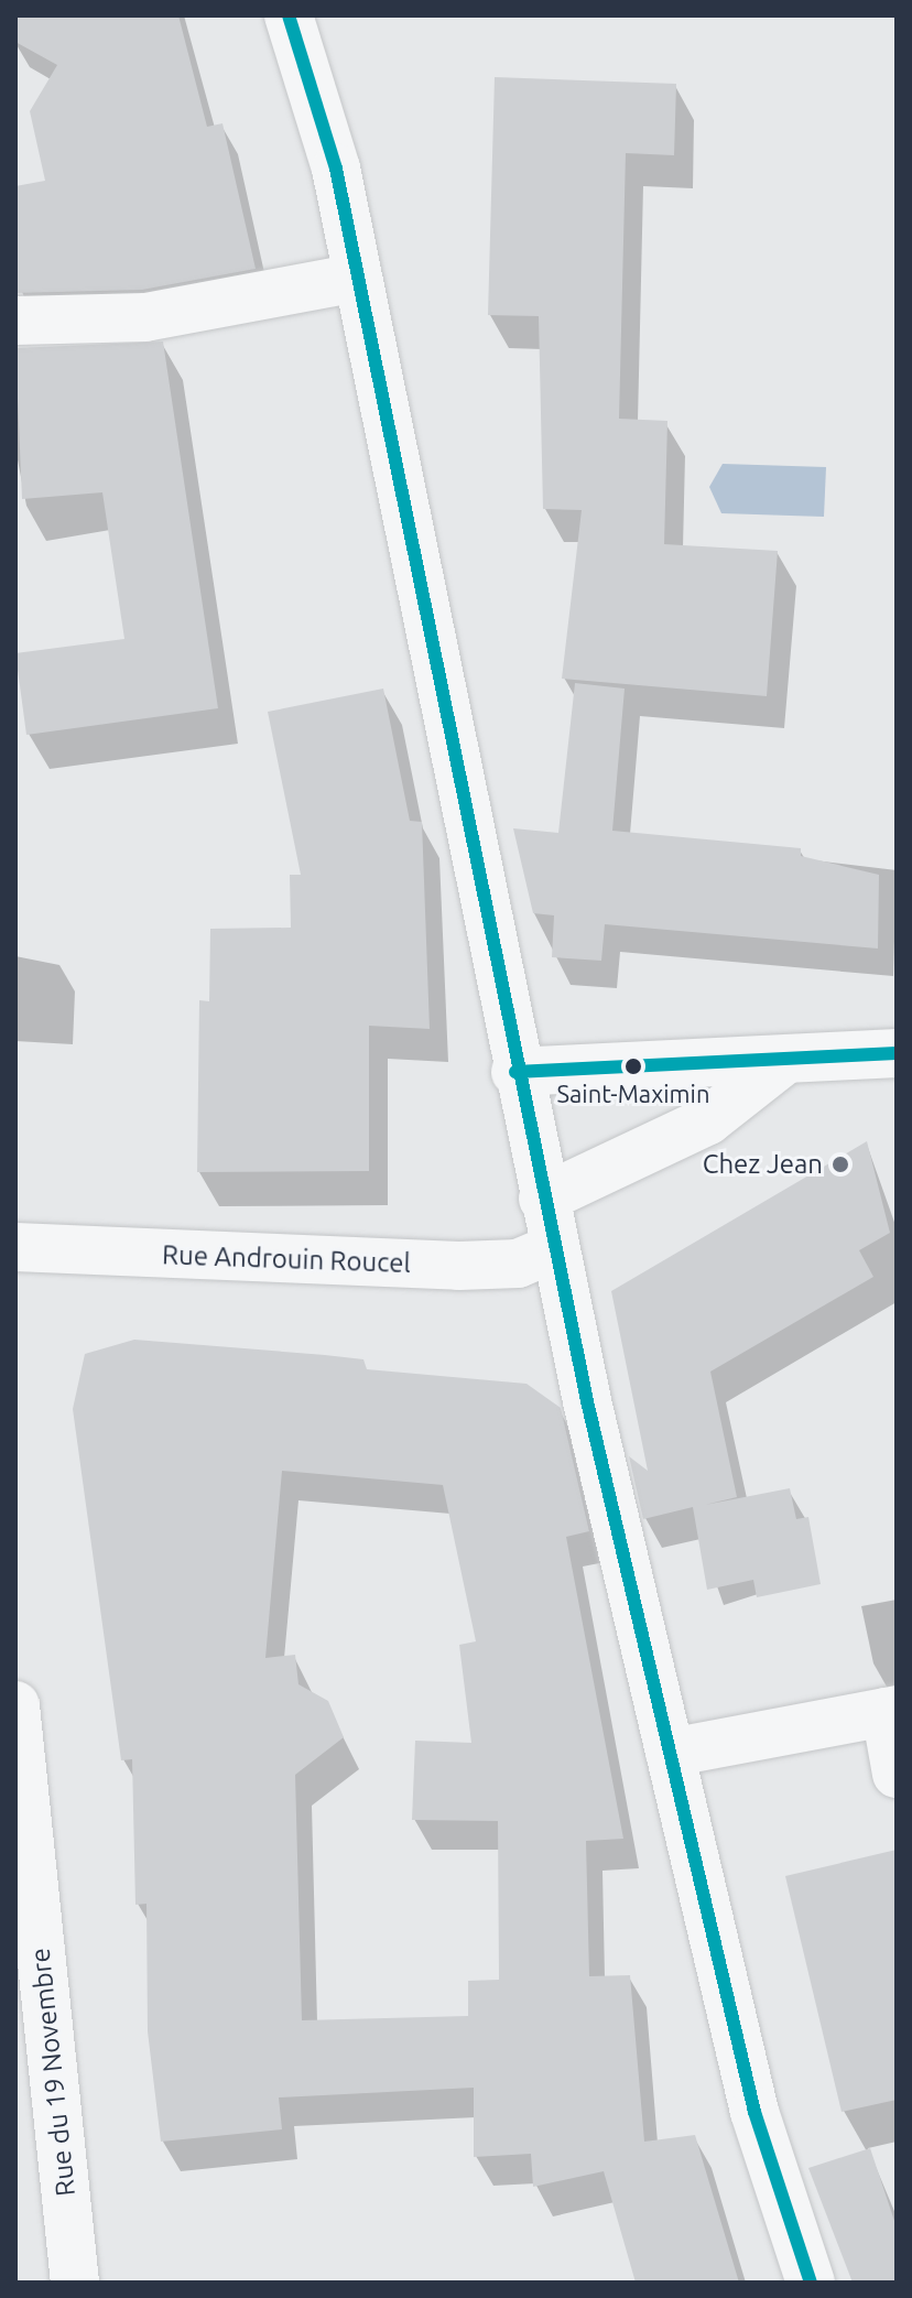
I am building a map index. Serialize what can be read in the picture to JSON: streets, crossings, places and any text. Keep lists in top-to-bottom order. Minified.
{"streets":{"street":["Rue Androuin Roucel","Rue du 19 Novembre"]},"places":["Saint-Maximin","Chez Jean"]}
